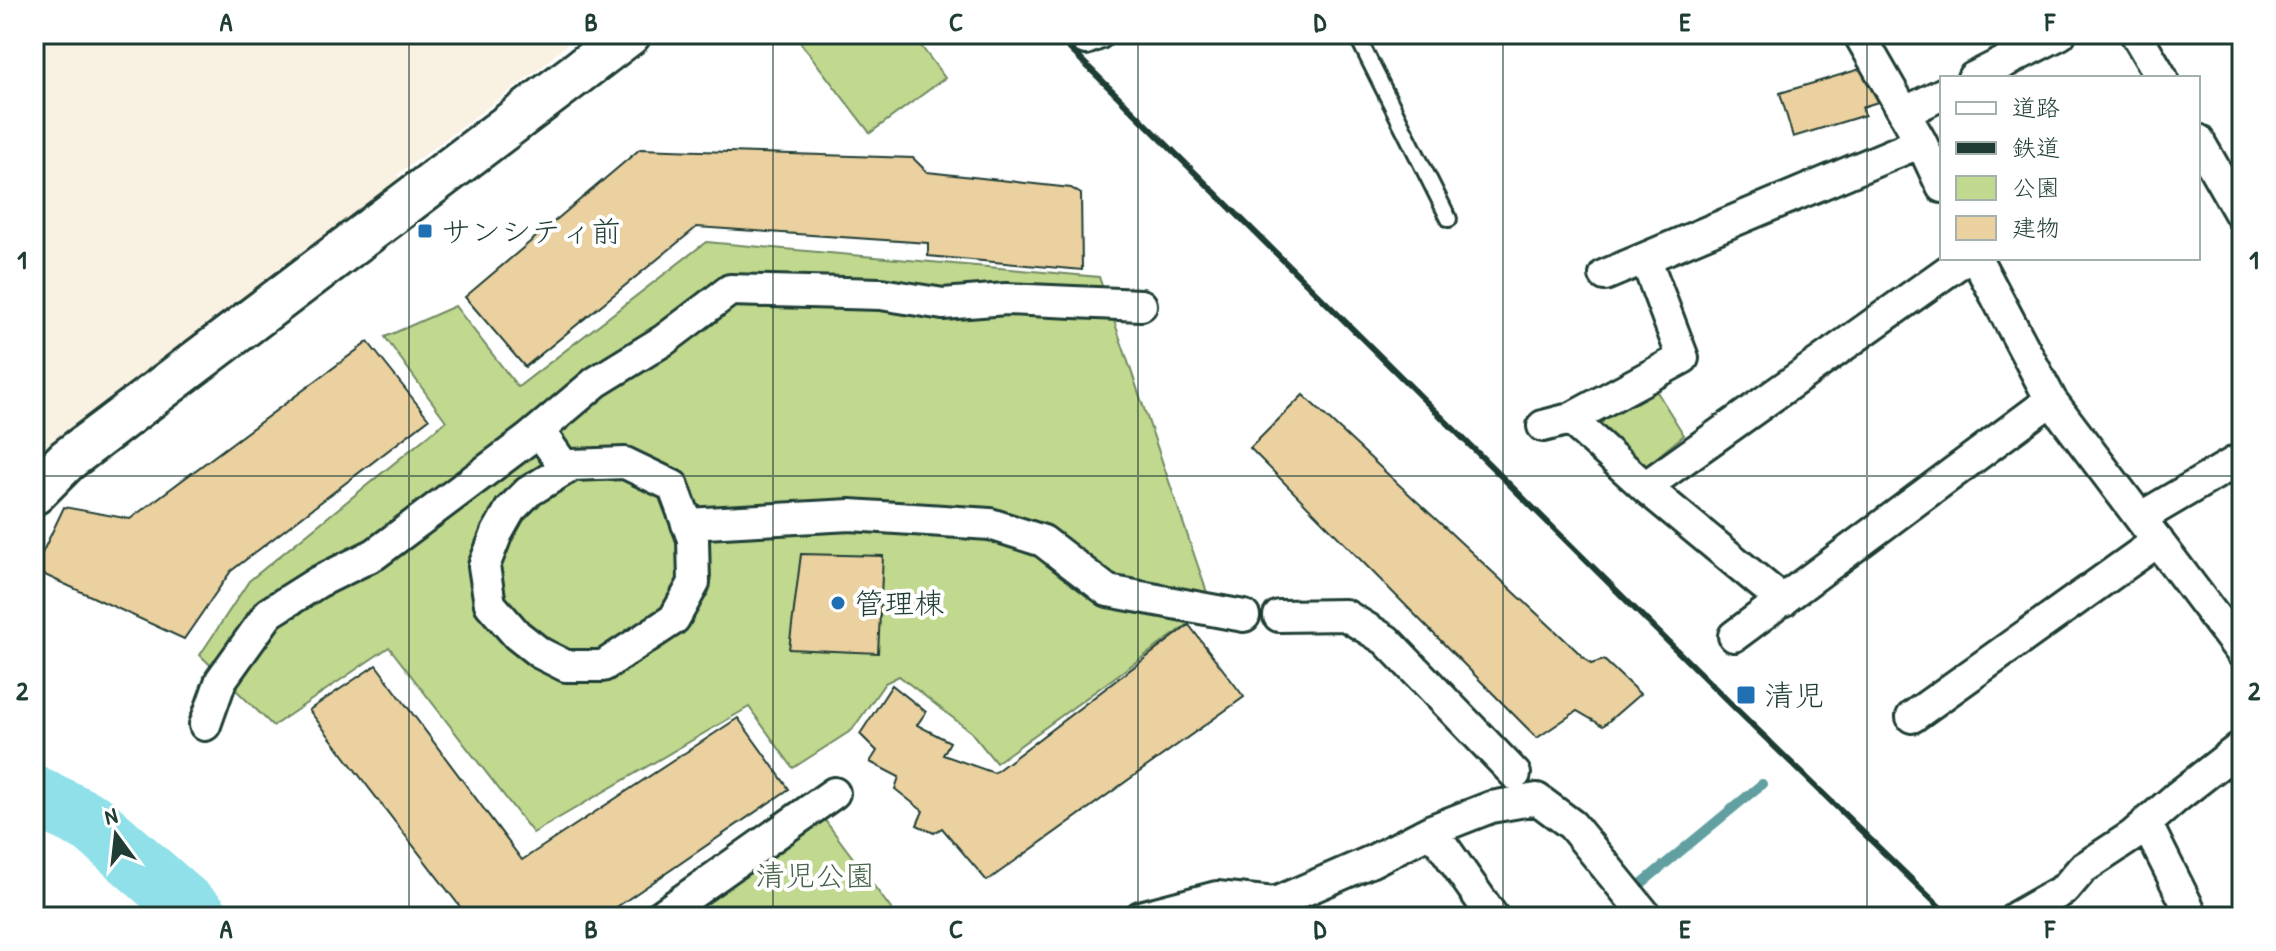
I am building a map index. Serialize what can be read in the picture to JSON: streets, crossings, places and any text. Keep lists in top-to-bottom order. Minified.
{"parks":["清児公園"],"places":{"transit":["サンシティ前","清児"],"other":["管理棟"]},"legend":["道路","鉄道","公園","建物"],"north":"top","grid":{"columns":["A","B","C","D","E","F"],"rows":["1","2"]}}
